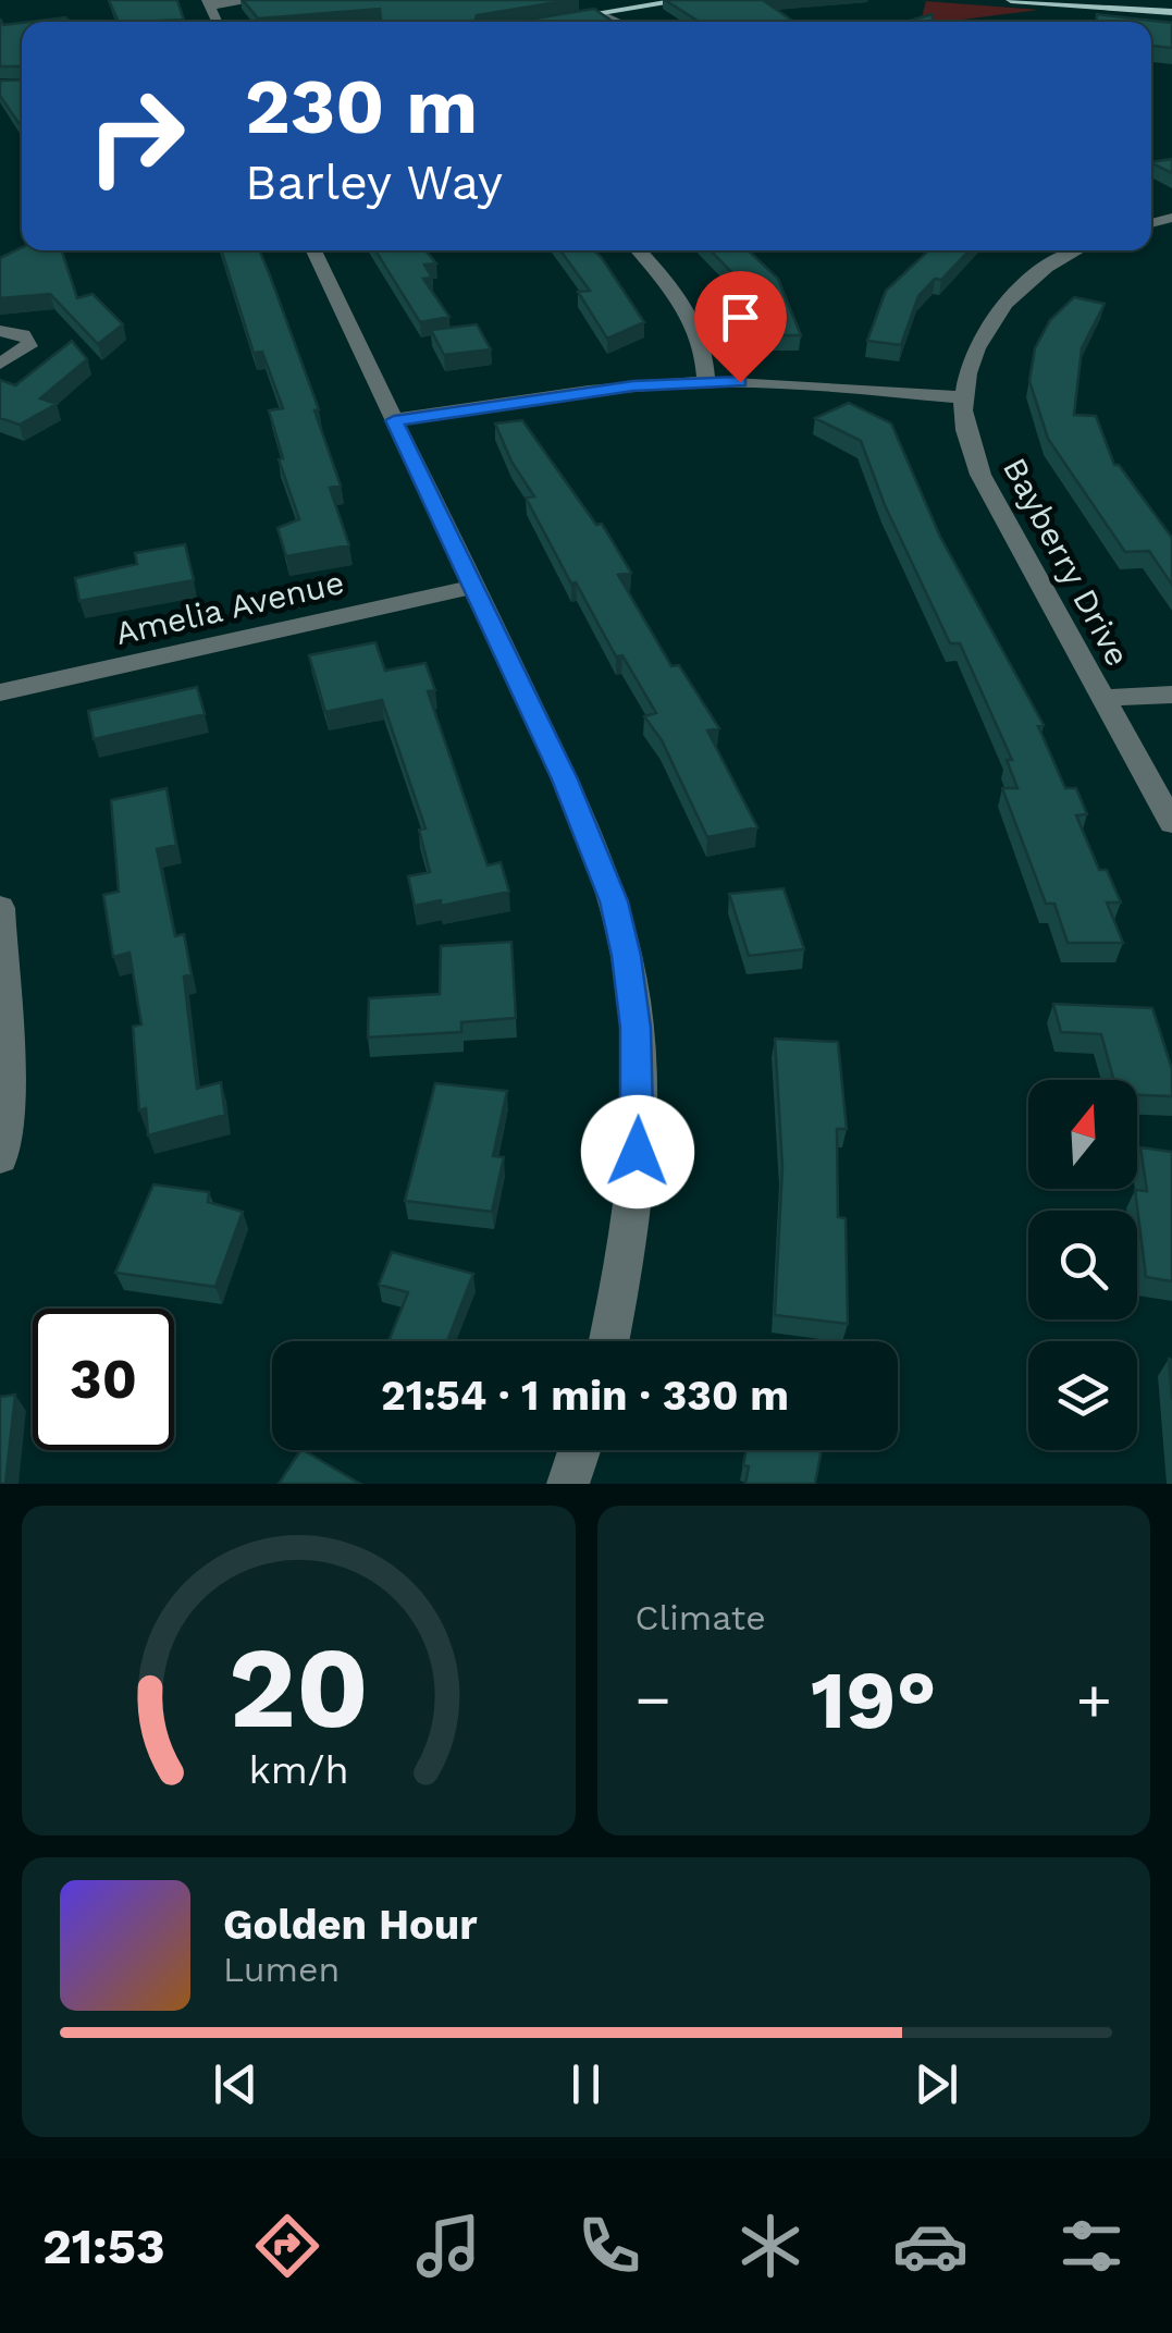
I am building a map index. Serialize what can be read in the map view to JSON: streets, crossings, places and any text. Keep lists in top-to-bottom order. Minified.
{"streets":{"street":["Bayberry Drive","Amelia Avenue"]},"north":"top","page":{"turn":["230 m","Barley Way"],"limit":"30","trip":"21:54 · 1 min · 330 m","tile":"Climate","heat":["−","19°","+"],"song":["Golden Hour","Lumen"],"tabs":"21:53","gauge":["20","km/h"]}}
